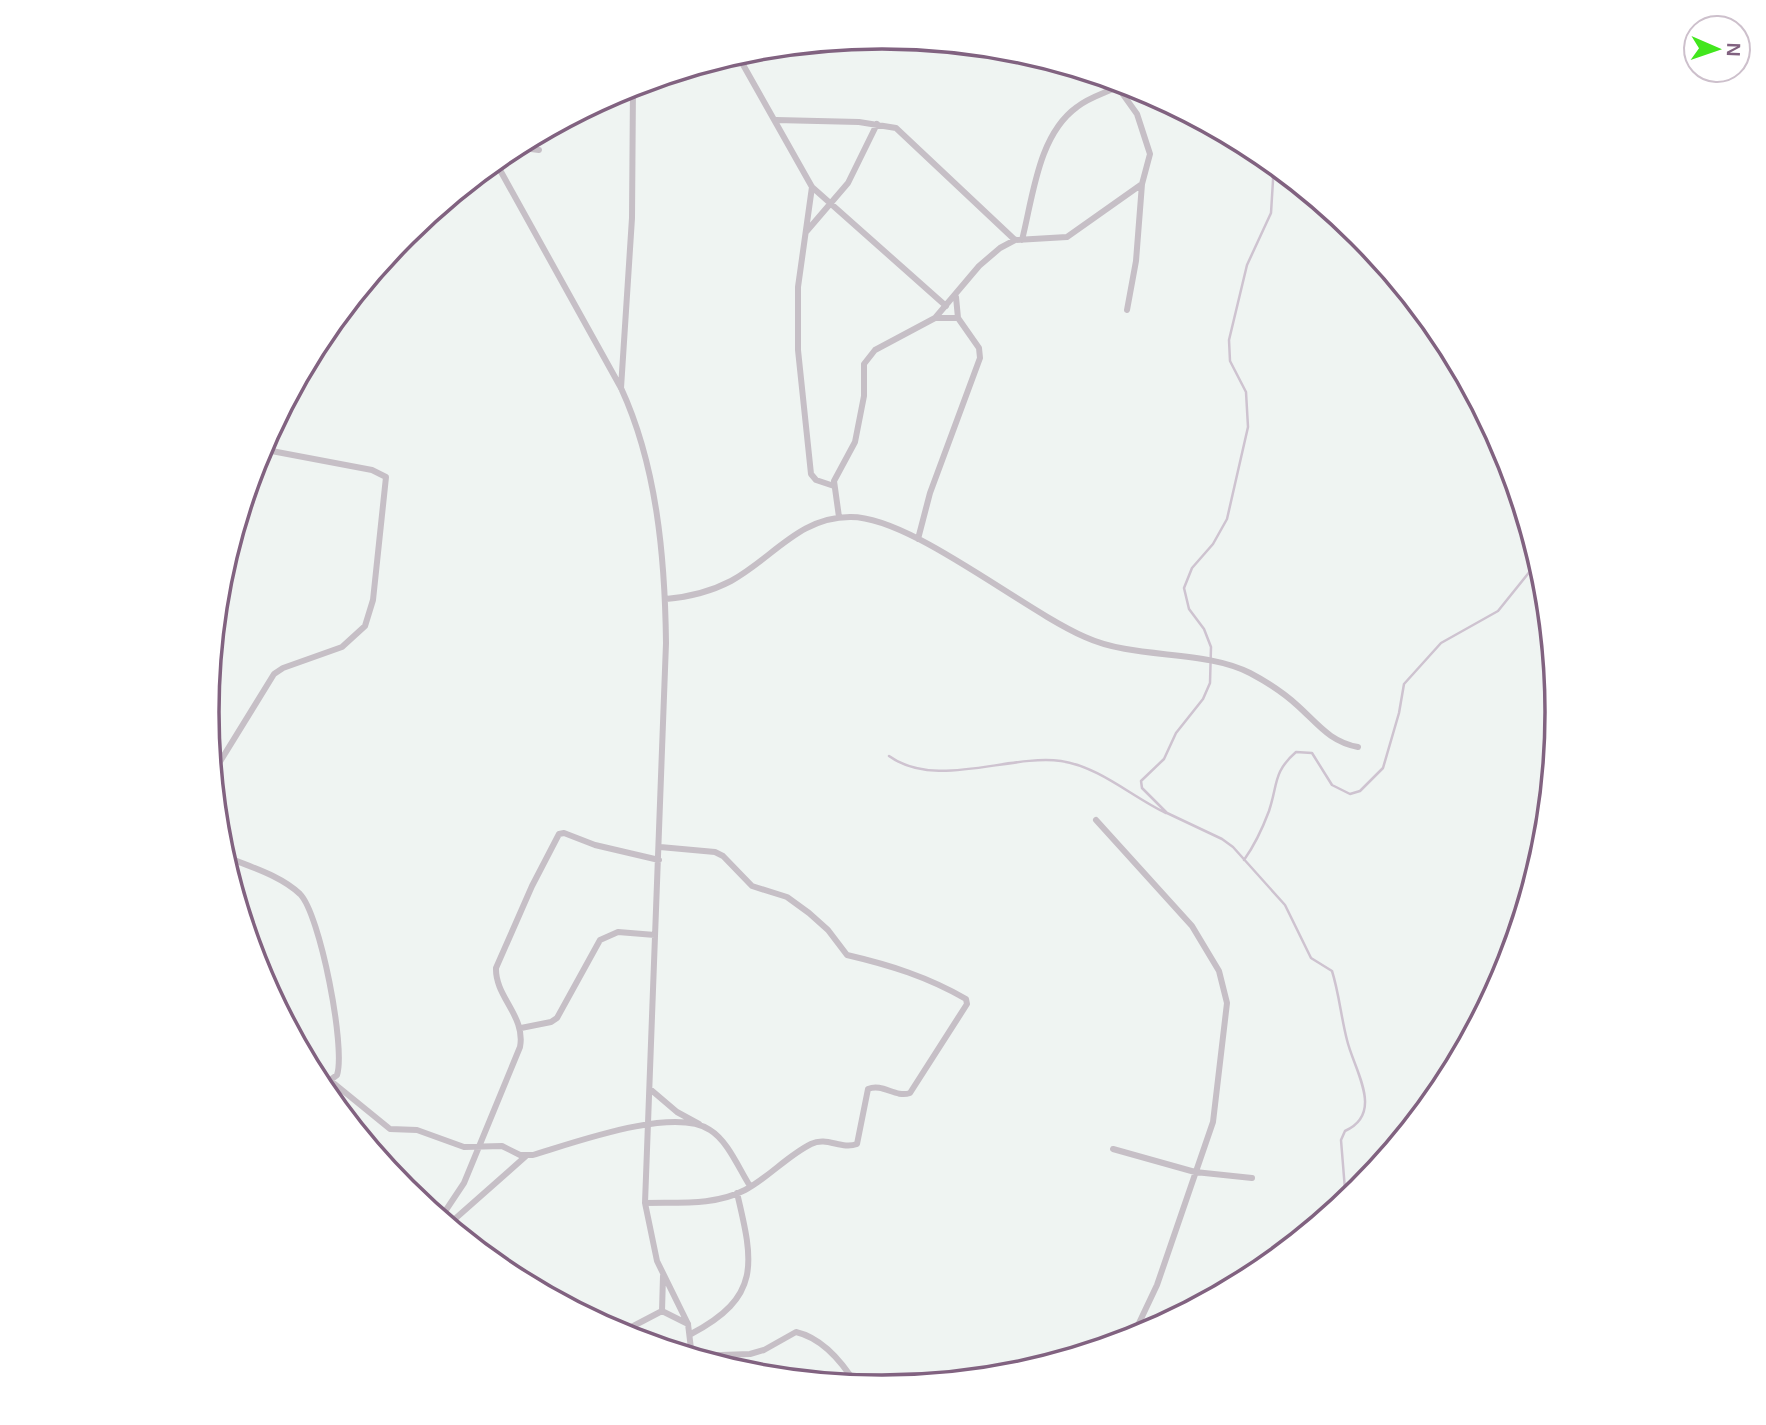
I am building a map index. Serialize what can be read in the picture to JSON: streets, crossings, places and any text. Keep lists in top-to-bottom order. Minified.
{"north":"right"}
